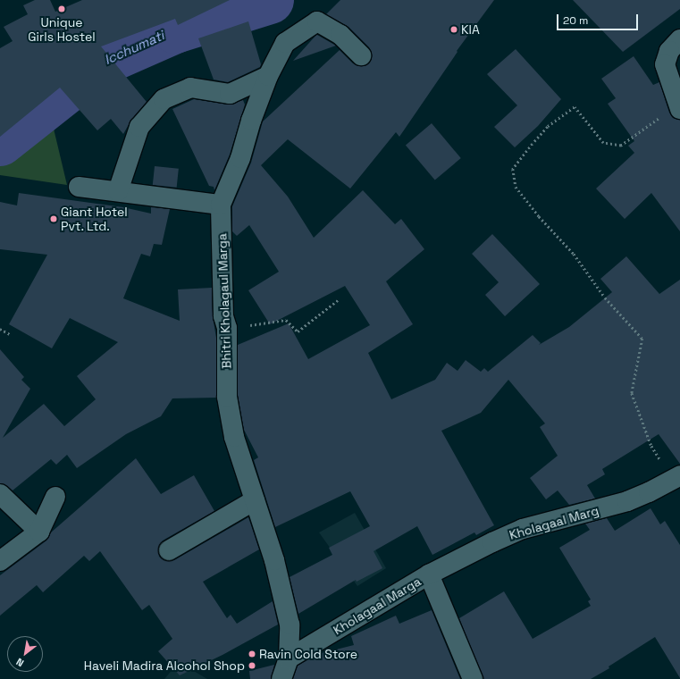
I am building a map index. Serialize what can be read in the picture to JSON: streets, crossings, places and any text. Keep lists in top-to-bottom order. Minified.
{"streets":{"street":["Bhitri Kholagaul Marga","Kholagaal Marg","Kholagaal Marga"]},"crossings":[["Bhitri Kholagaul Marga","Kholagaal Marga"],["Kholagaal Marg","Kholagaal Marga"]],"water":["Icchumati"],"places":["Unique Girls Hostel","KIA","Giant Hotel Pvt. Ltd.","Ravin Cold Store","Haveli Madira Alcohol Shop"],"scale_bar":"20 m","north":"bottom left"}
